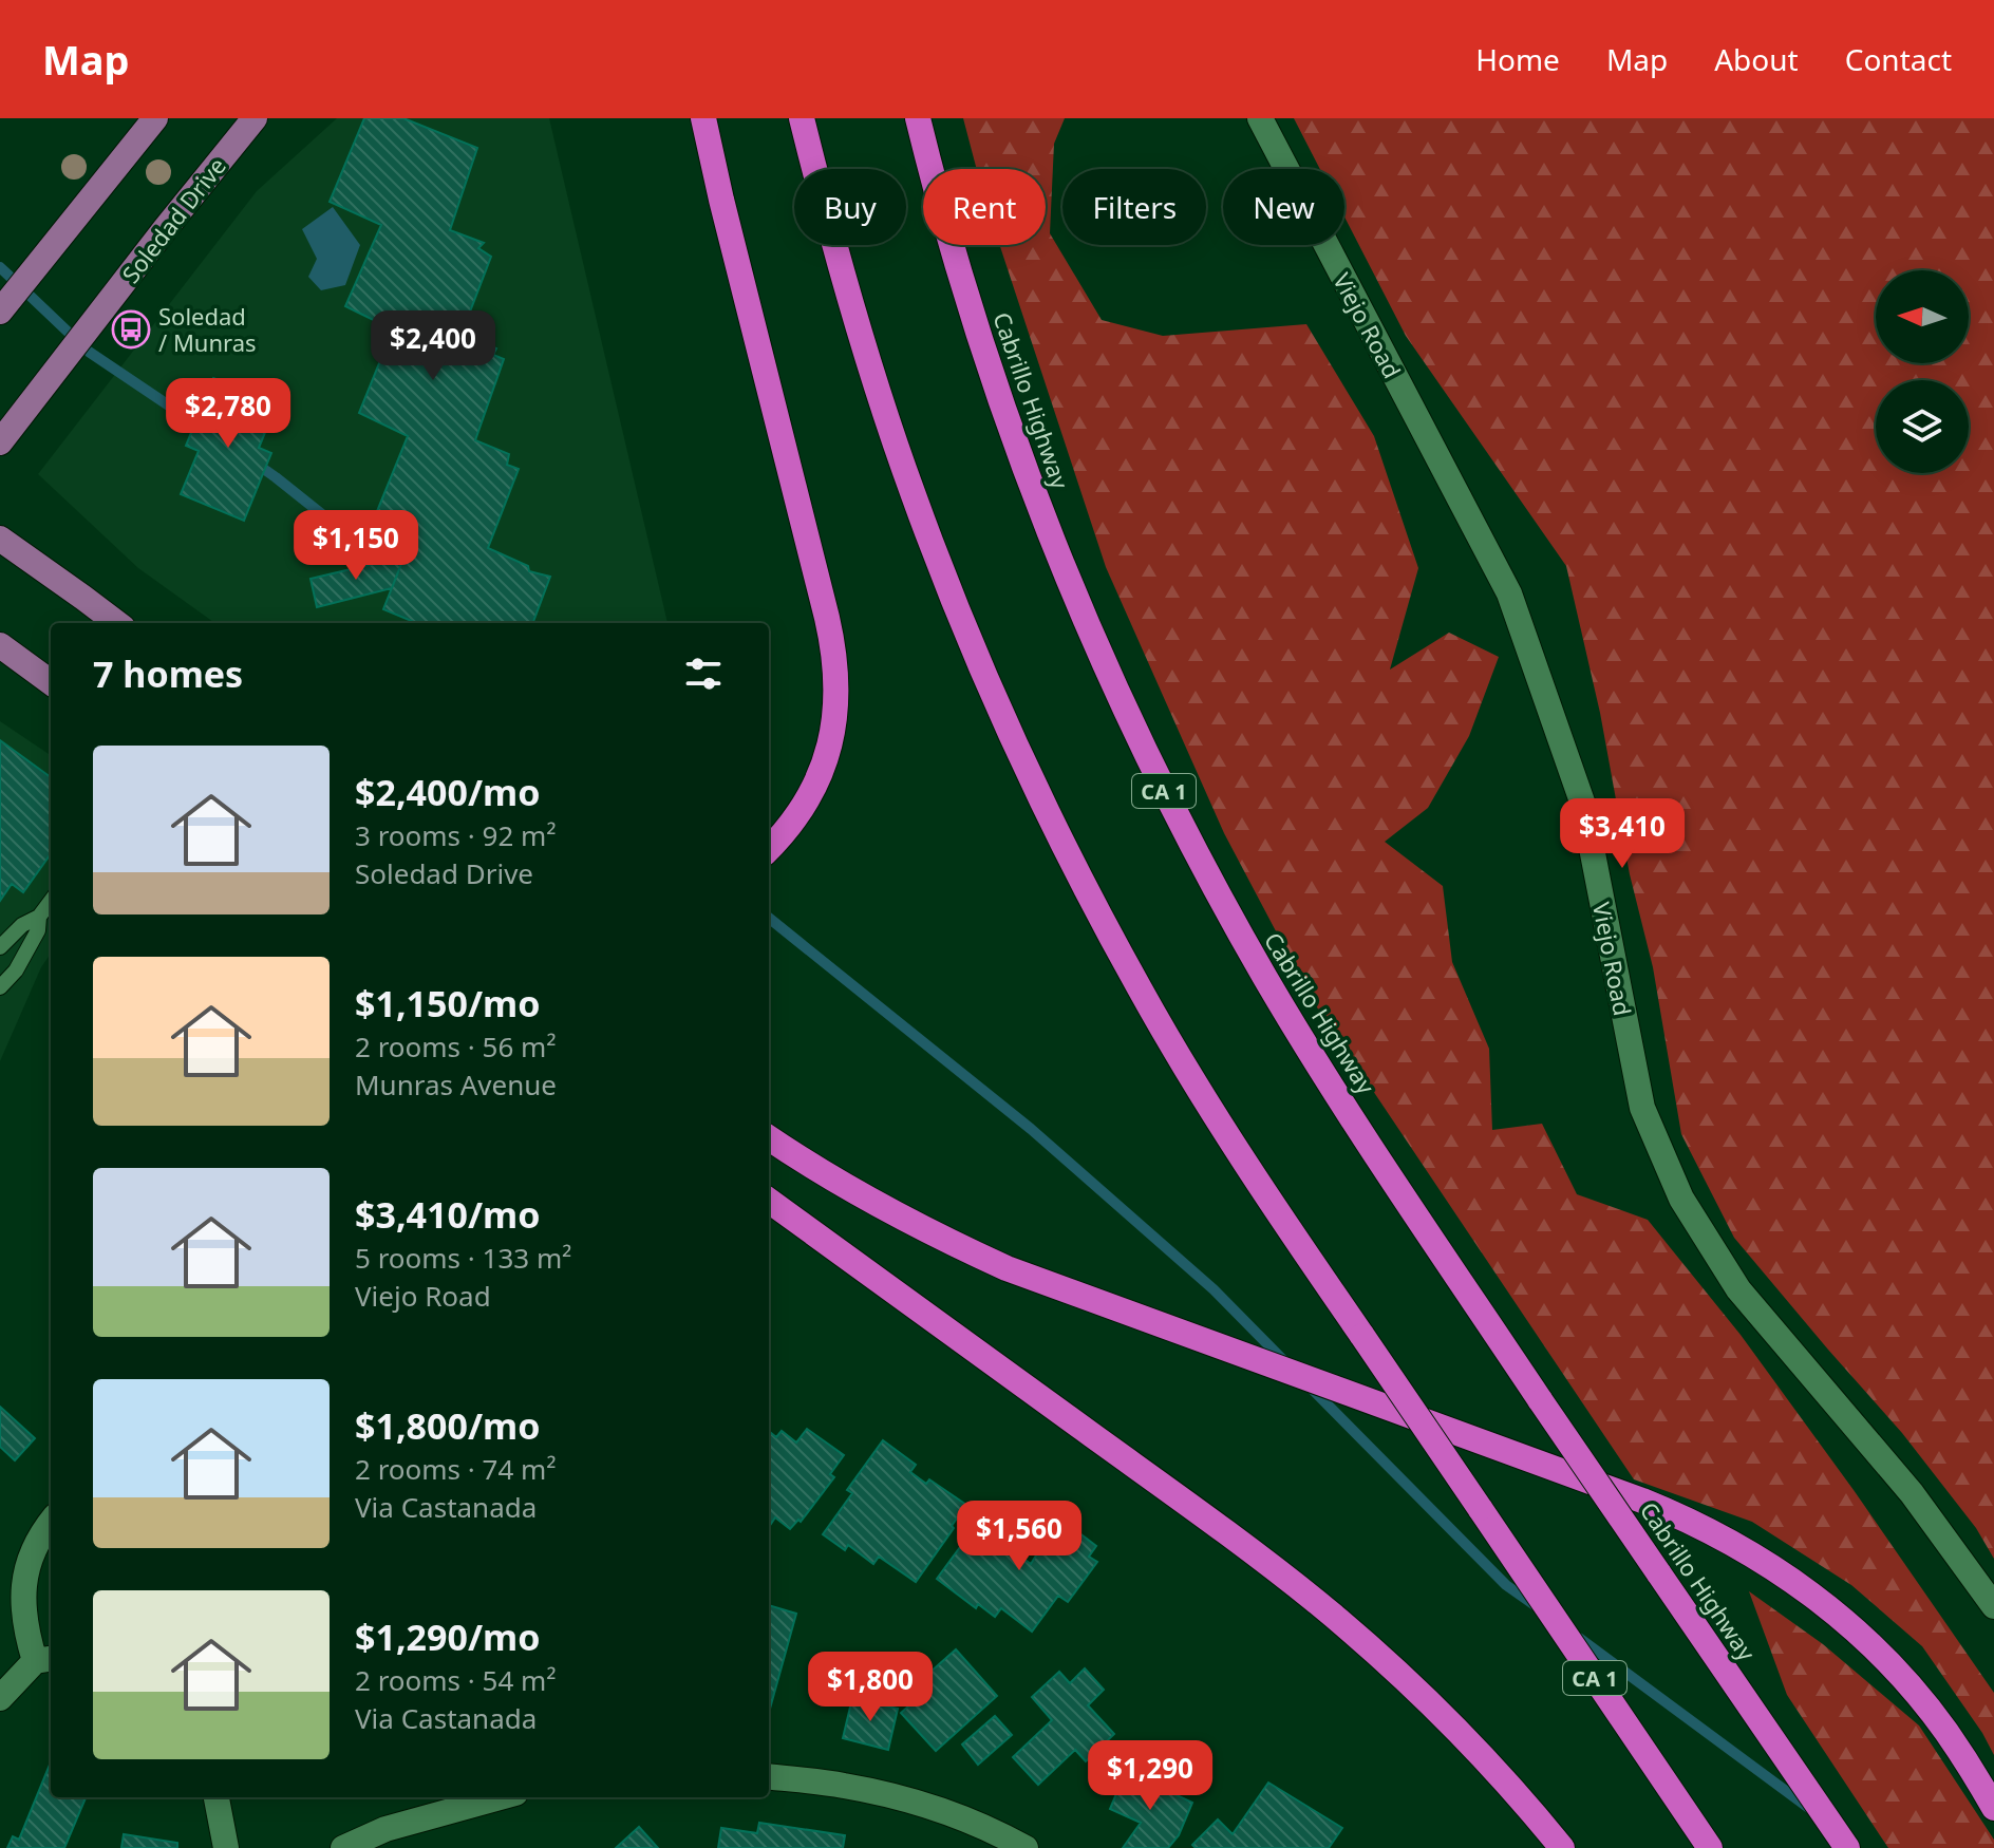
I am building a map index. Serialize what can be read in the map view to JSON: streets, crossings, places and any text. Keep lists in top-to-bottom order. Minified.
{"streets":{"highway":["Cabrillo Highway","CA 1"],"main road":["Soledad Drive"],"street":["Viejo Road"]},"places":{"bus stop":["Soledad / Munras"]},"north":"left","page":{"header":"Map","nav":["Home","Map","About","Contact"],"chip":["Buy","Rent","Filters","New"],"price":["$2,400","$2,780","$1,150","$3,410","$1,560","$1,800","$1,290"],"heading":"7 homes","list":[{"name":"$2,400/mo","note":"3 rooms · 92 m² · Soledad Drive"},{"name":"$1,150/mo","note":"2 rooms · 56 m² · Munras Avenue"},{"name":"$3,410/mo","note":"5 rooms · 133 m² · Viejo Road"},{"name":"$1,800/mo","note":"2 rooms · 74 m² · Via Castanada"},{"name":"$1,290/mo","note":"2 rooms · 54 m² · Via Castanada"}]}}
